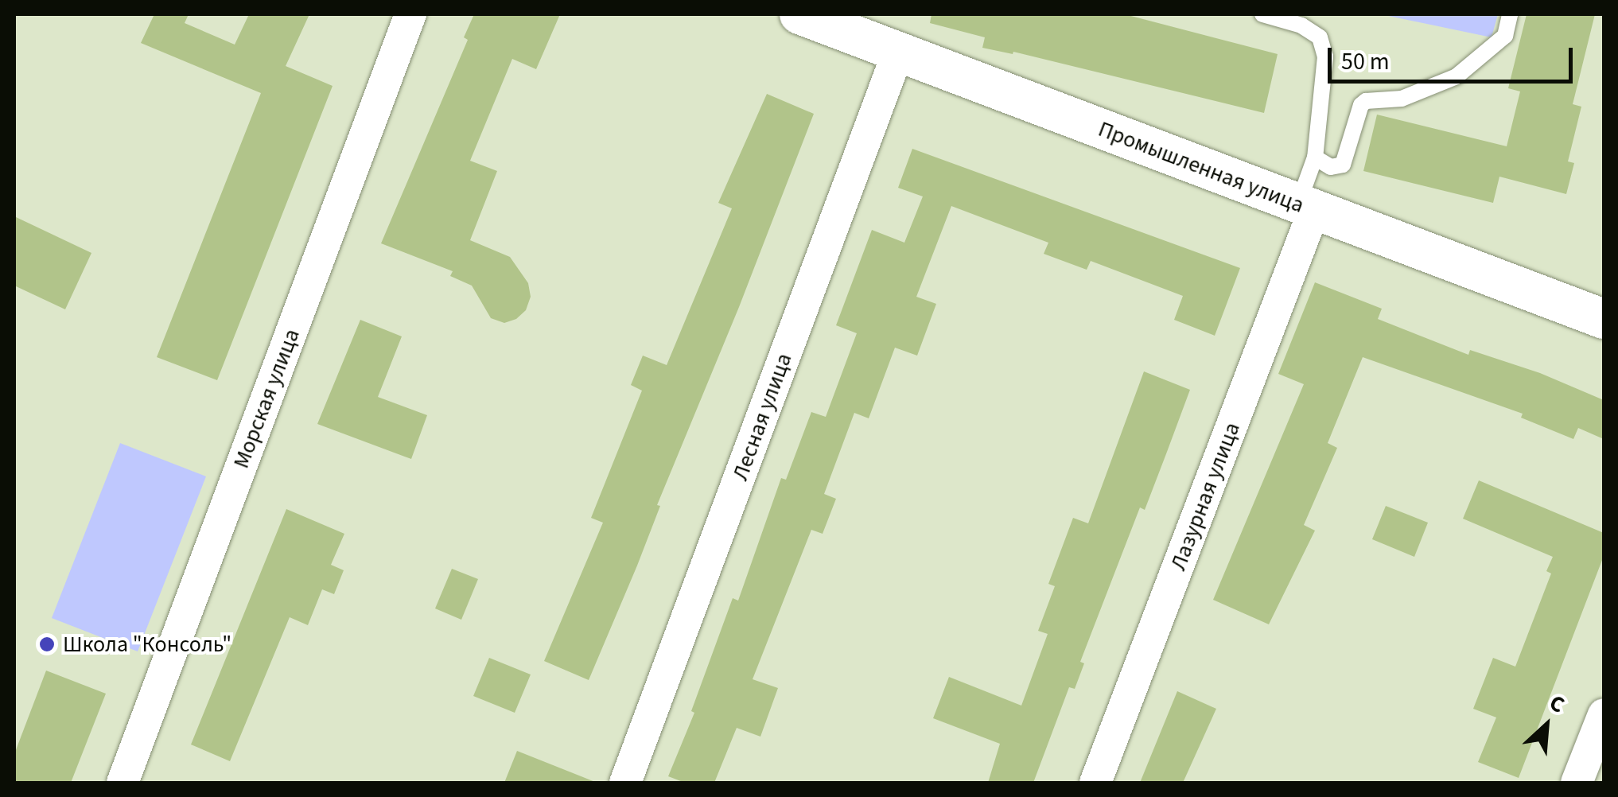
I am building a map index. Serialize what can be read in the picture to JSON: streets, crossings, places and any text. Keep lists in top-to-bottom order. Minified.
{"streets":{"street":["Промышленная улица","Морская улица","Лесная улица","Лазурная улица"]},"crossings":[["Промышленная улица","Лесная улица"],["Промышленная улица","Лазурная улица"]],"places":["Школа \"Консоль\""],"scale_bar":"50 m","north":"top right"}
